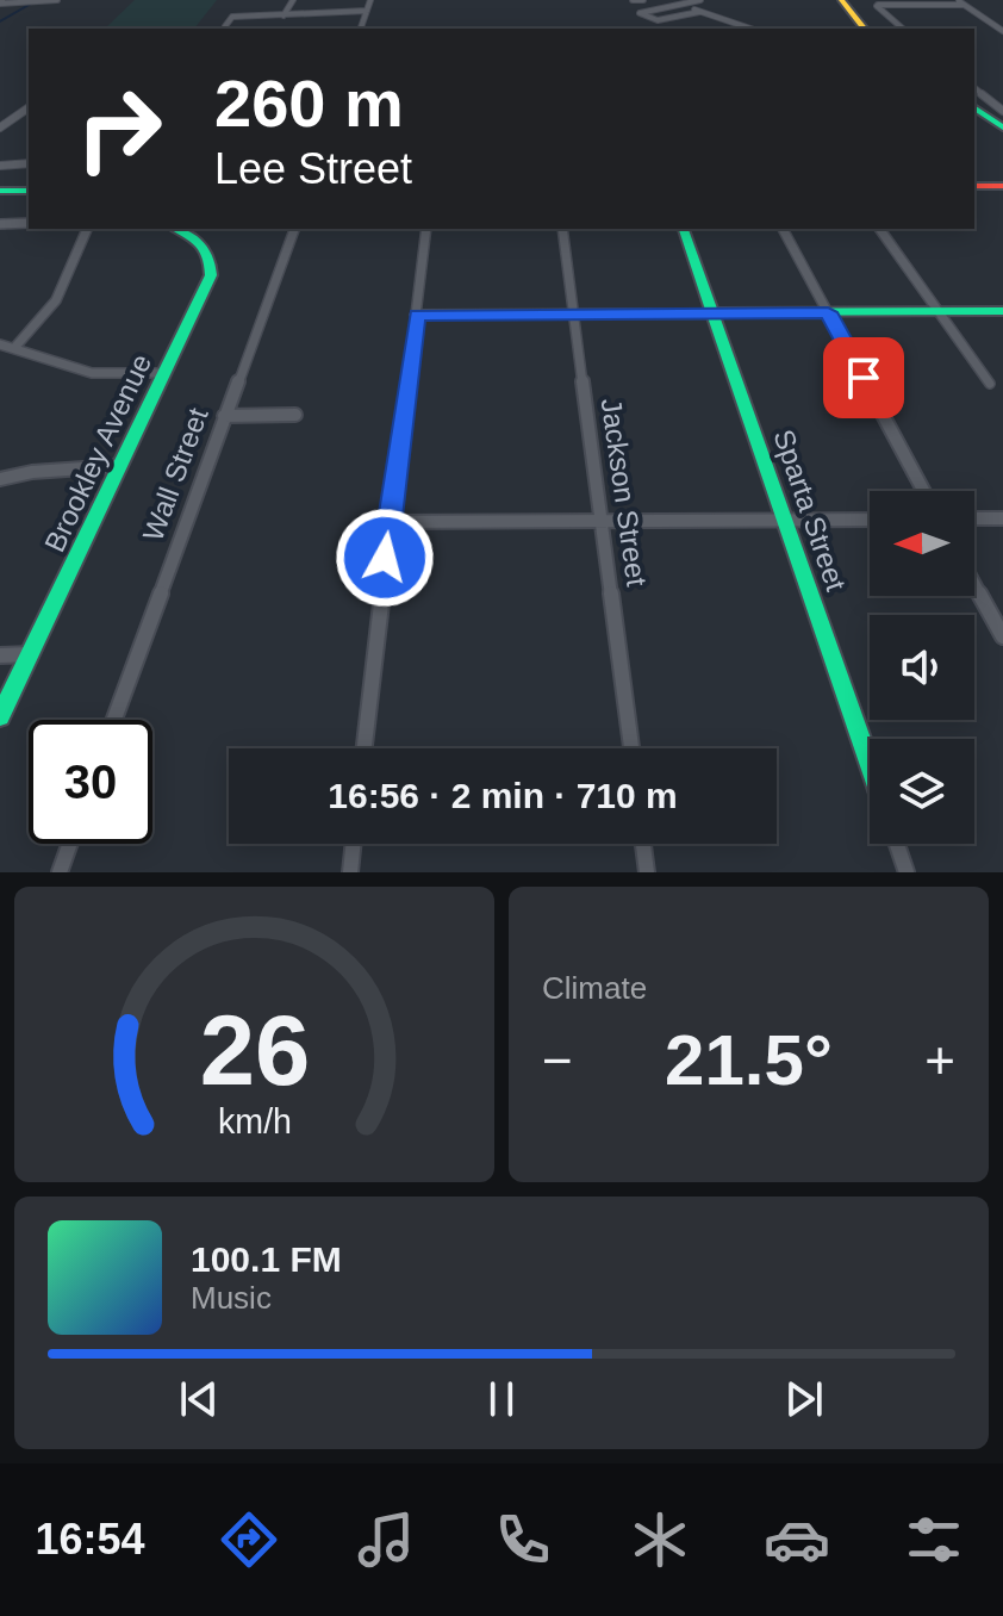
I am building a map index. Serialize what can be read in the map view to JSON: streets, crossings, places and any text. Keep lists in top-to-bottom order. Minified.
{"streets":{"street":["Brookley Avenue","Wall Street","Jackson Street","Sparta Street"]},"north":"left","page":{"turn":["260 m","Lee Street"],"limit":"30","trip":"16:56 · 2 min · 710 m","tile":"Climate","heat":["−","21.5°","+"],"song":["100.1 FM","Music"],"tabs":"16:54","gauge":["26","km/h"]}}
